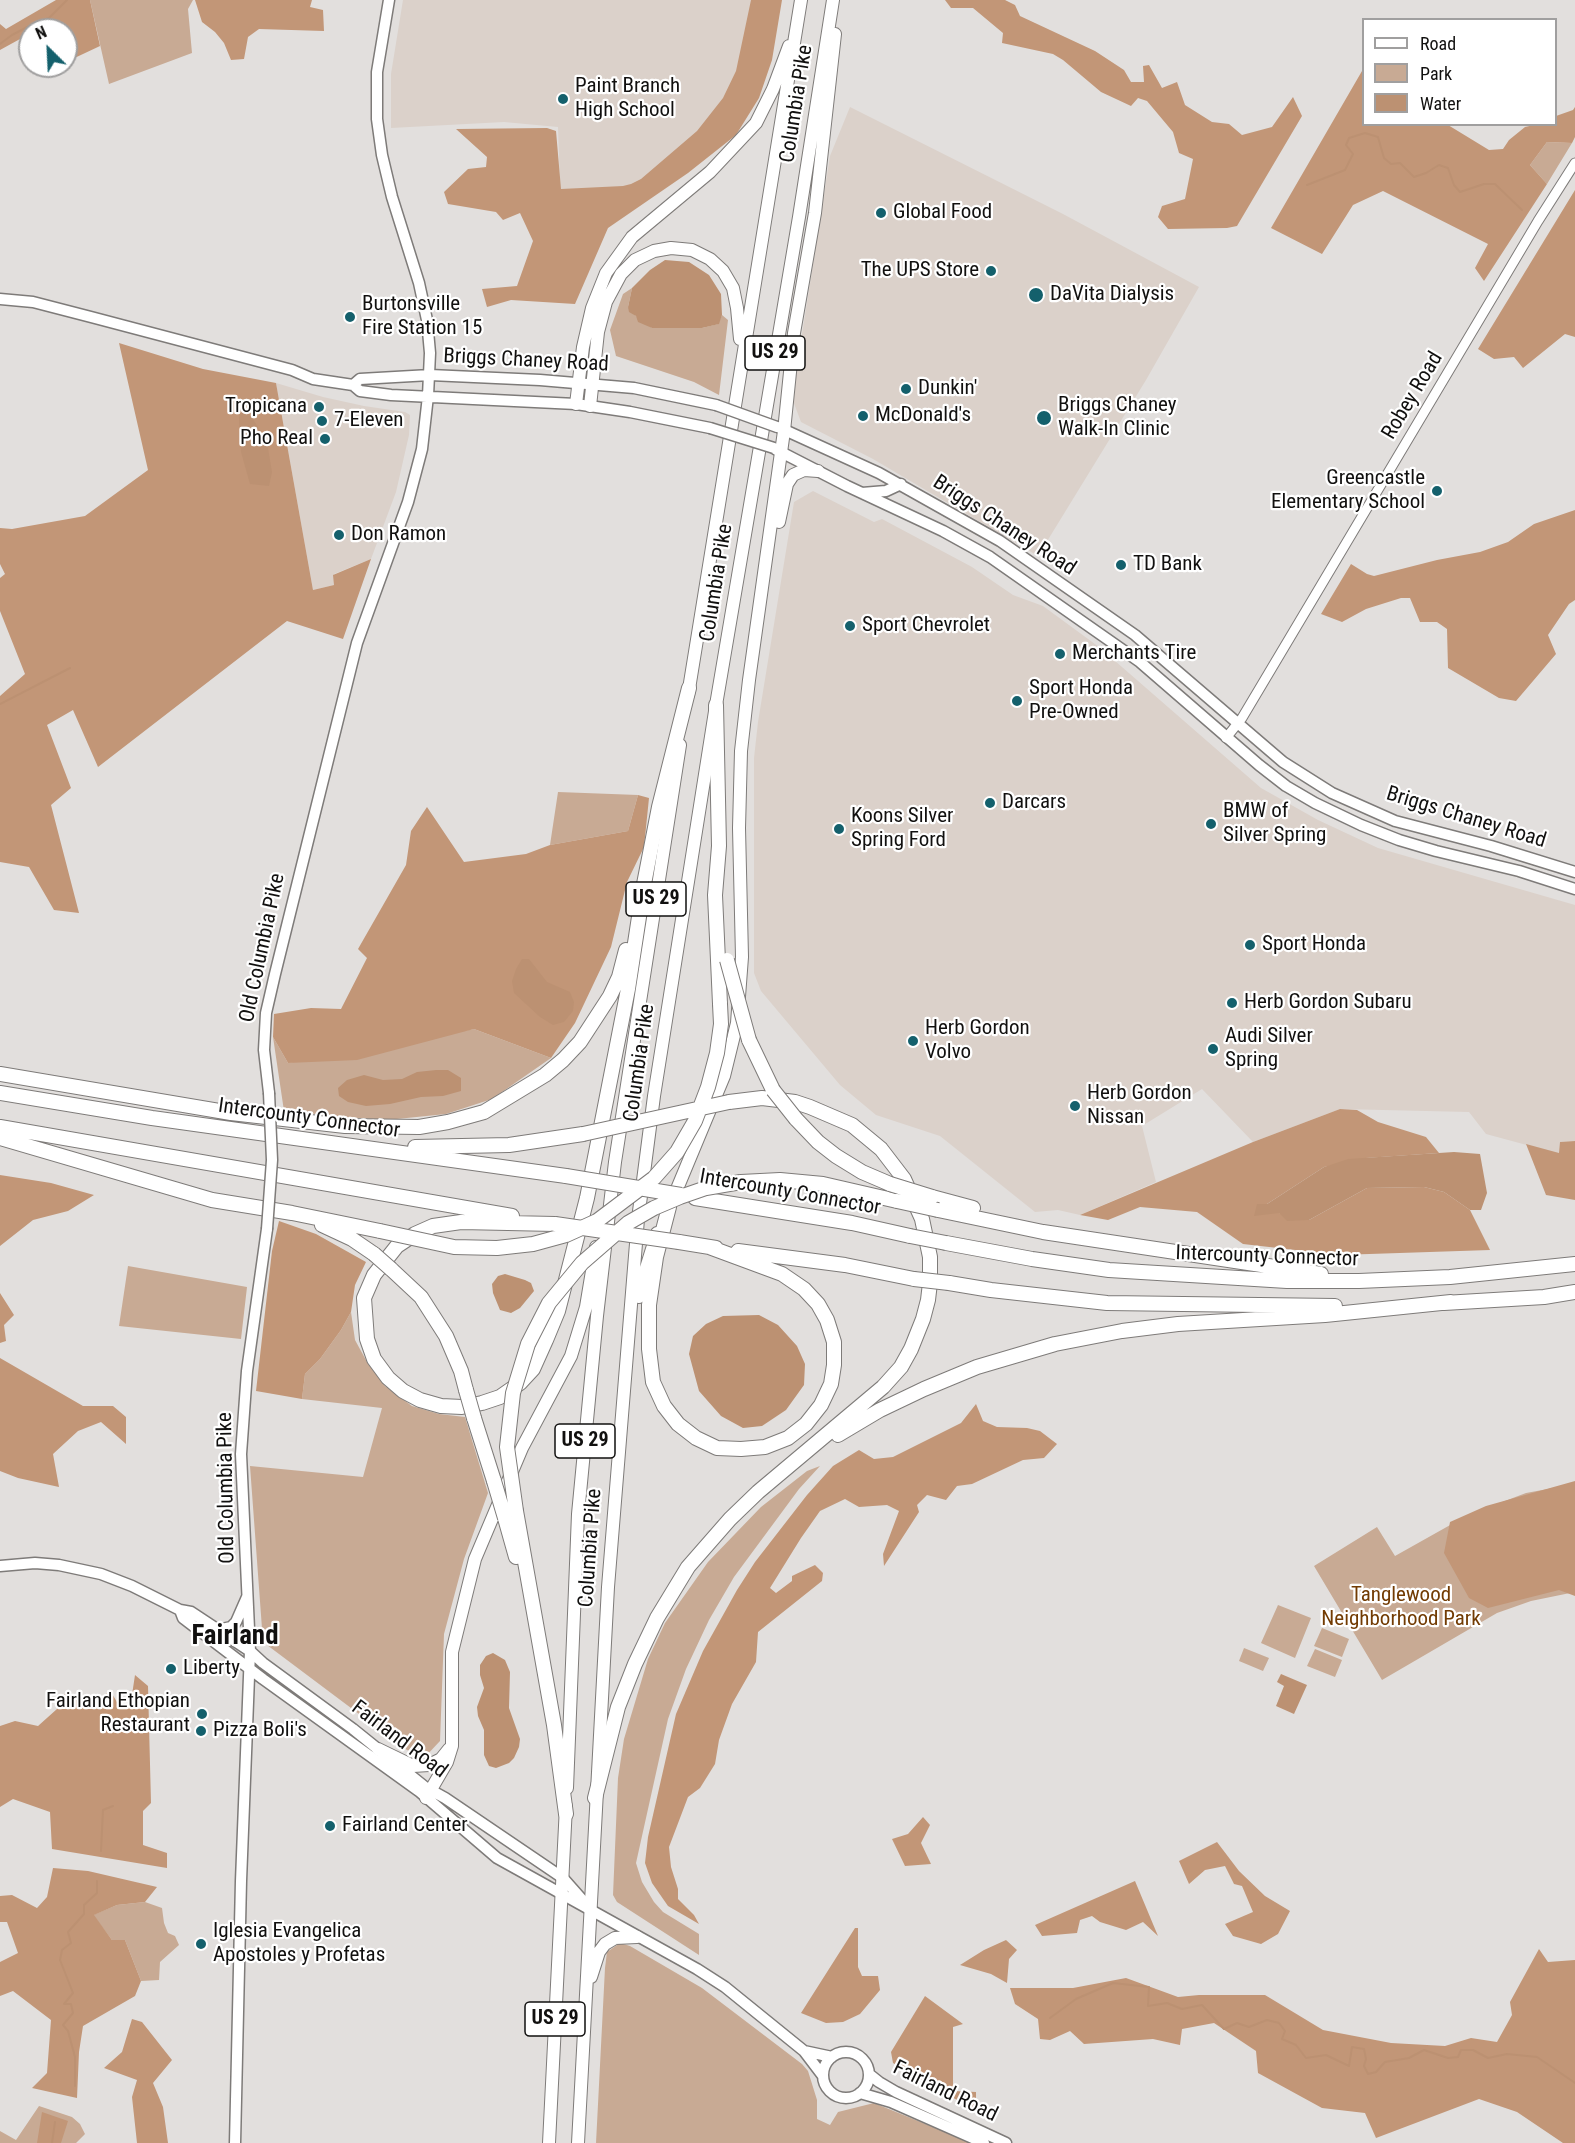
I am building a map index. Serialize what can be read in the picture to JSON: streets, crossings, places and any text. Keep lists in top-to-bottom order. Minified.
{"streets":{"highway":["Columbia Pike","US 29","Intercounty Connector"],"main road":["Briggs Chaney Road","Old Columbia Pike","Fairland Road"],"street":["Robey Road"]},"crossings":[["Columbia Pike","Fairland Road"],["Briggs Chaney Road","Robey Road"],["Briggs Chaney Road","Old Columbia Pike"],["Old Columbia Pike","Fairland Road"]],"districts":["Fairland"],"parks":["Tanglewood Neighborhood Park"],"places":["Paint Branch High School","Global Food","The UPS Store","DaVita Dialysis","Burtonsville Fire Station 15","Dunkin'","Tropicana","McDonald's","Briggs Chaney Walk-In Clinic","7-Eleven","Pho Real","Greencastle Elementary School","Don Ramon","TD Bank","Sport Chevrolet","Merchants Tire","Sport Honda Pre-Owned","Darcars","BMW of Silver Spring","Koons Silver Spring Ford","Sport Honda","Herb Gordon Subaru","Herb Gordon Volvo","Audi Silver Spring","Herb Gordon Nissan","Liberty","Fairland Ethopian Restaurant","Pizza Boli's","Fairland Center","Iglesia Evangelica Apostoles y Profetas"],"legend":["Road","Park","Water"],"north":"top left"}
